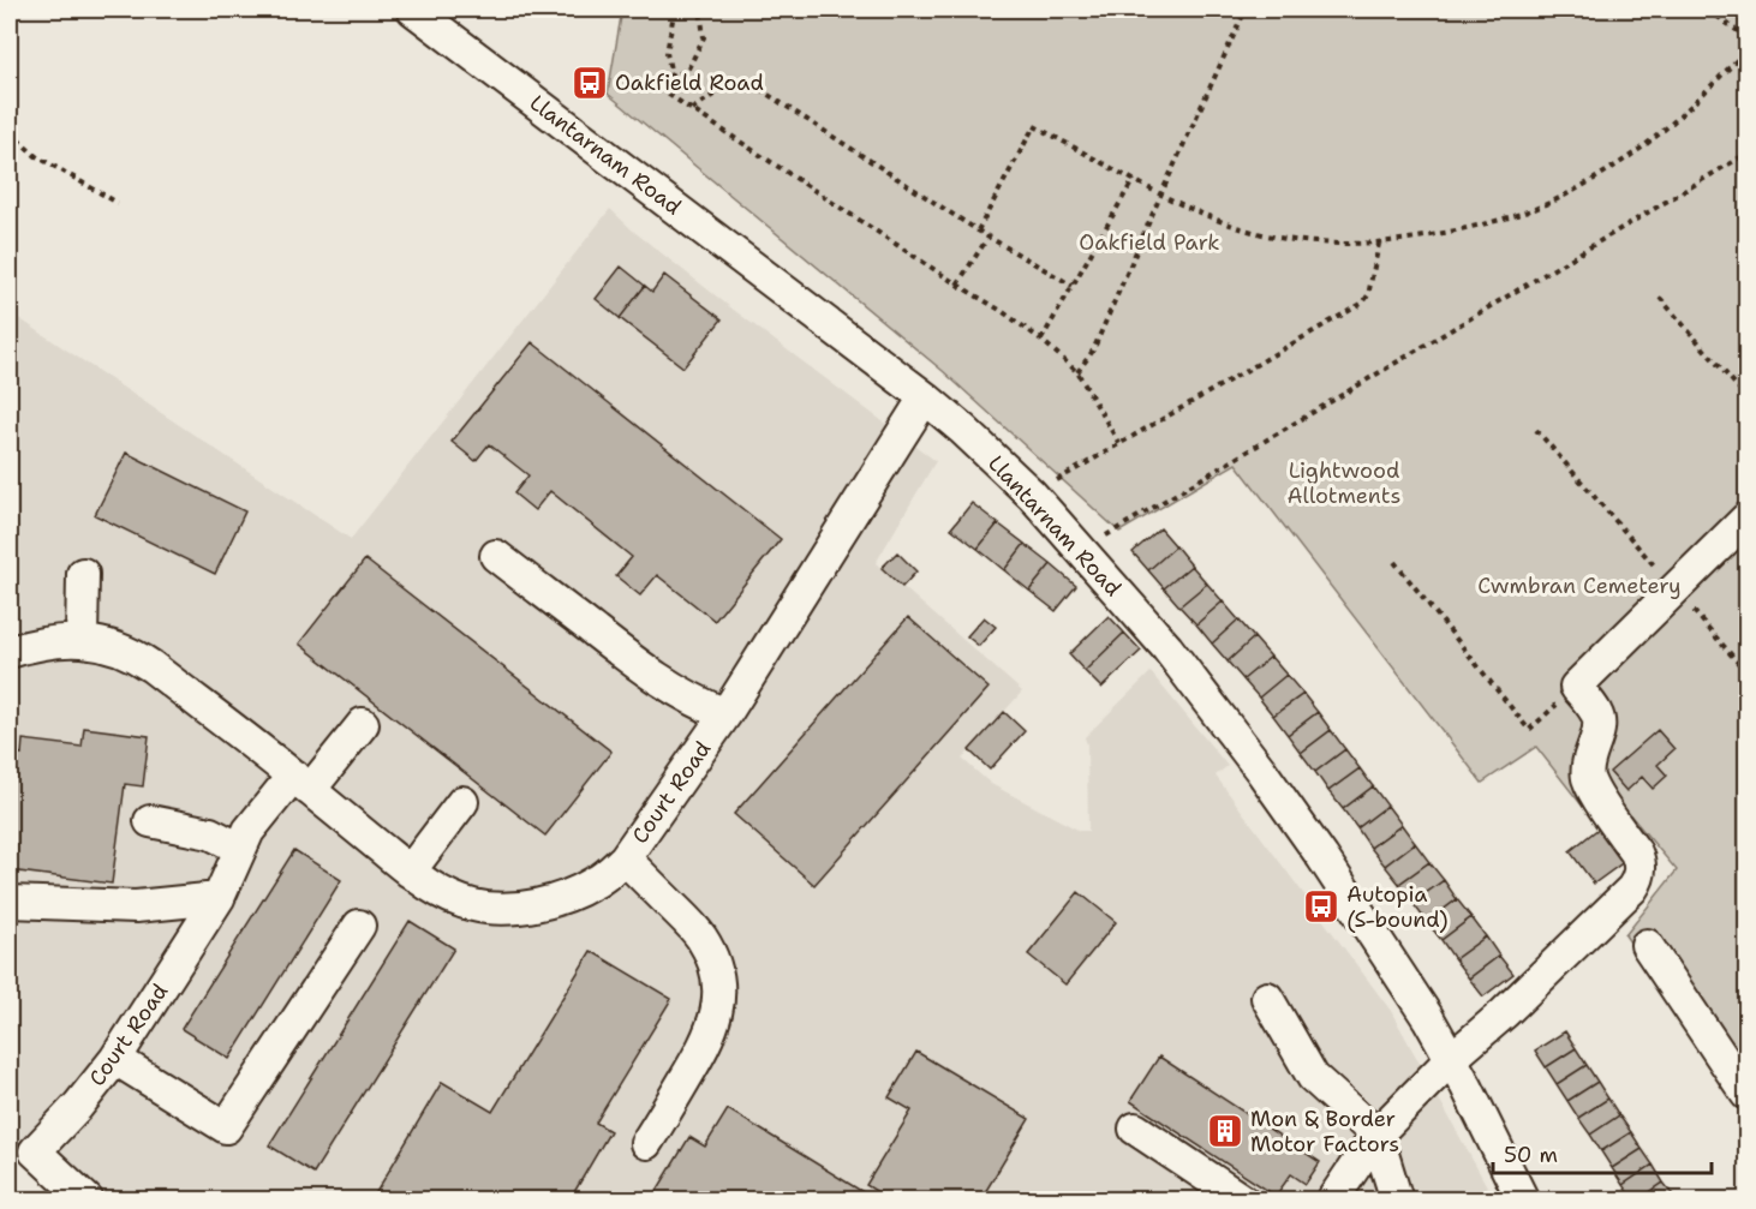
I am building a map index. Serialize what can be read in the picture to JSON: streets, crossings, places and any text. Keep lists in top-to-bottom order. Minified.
{"streets":{"street":["Llantarnam Road","Court Road"]},"crossings":[["Llantarnam Road","Court Road"]],"parks":["Oakfield Park","Lightwood Allotments","Cwmbran Cemetery"],"places":{"bus stop":["Oakfield Road","Autopia (S-bound)"],"building":["Mon & Border Motor Factors"]},"scale_bar":"50 m"}
